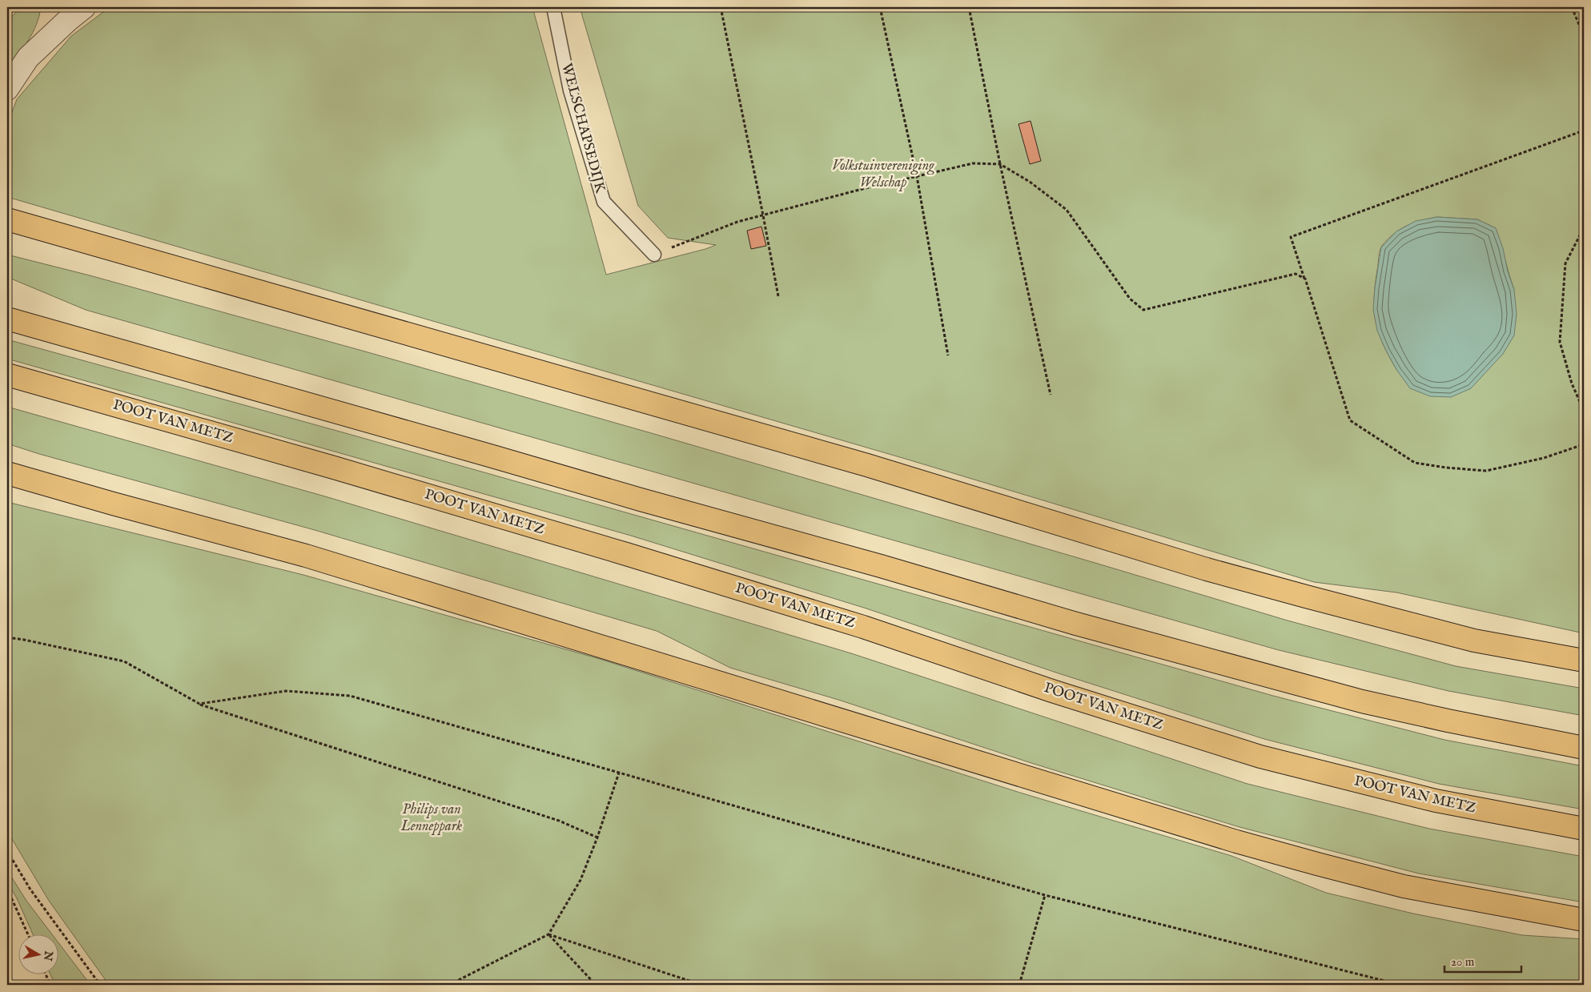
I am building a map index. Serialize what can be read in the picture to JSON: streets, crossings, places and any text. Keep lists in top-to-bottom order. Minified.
{"streets":{"highway":["POOT VAN METZ"],"lane":["WELSCHAPSEDIJK"]},"parks":["Volkstuinvereniging Welschap","Philips van Lenneppark"],"scale_bar":"20 m","north":"right"}
